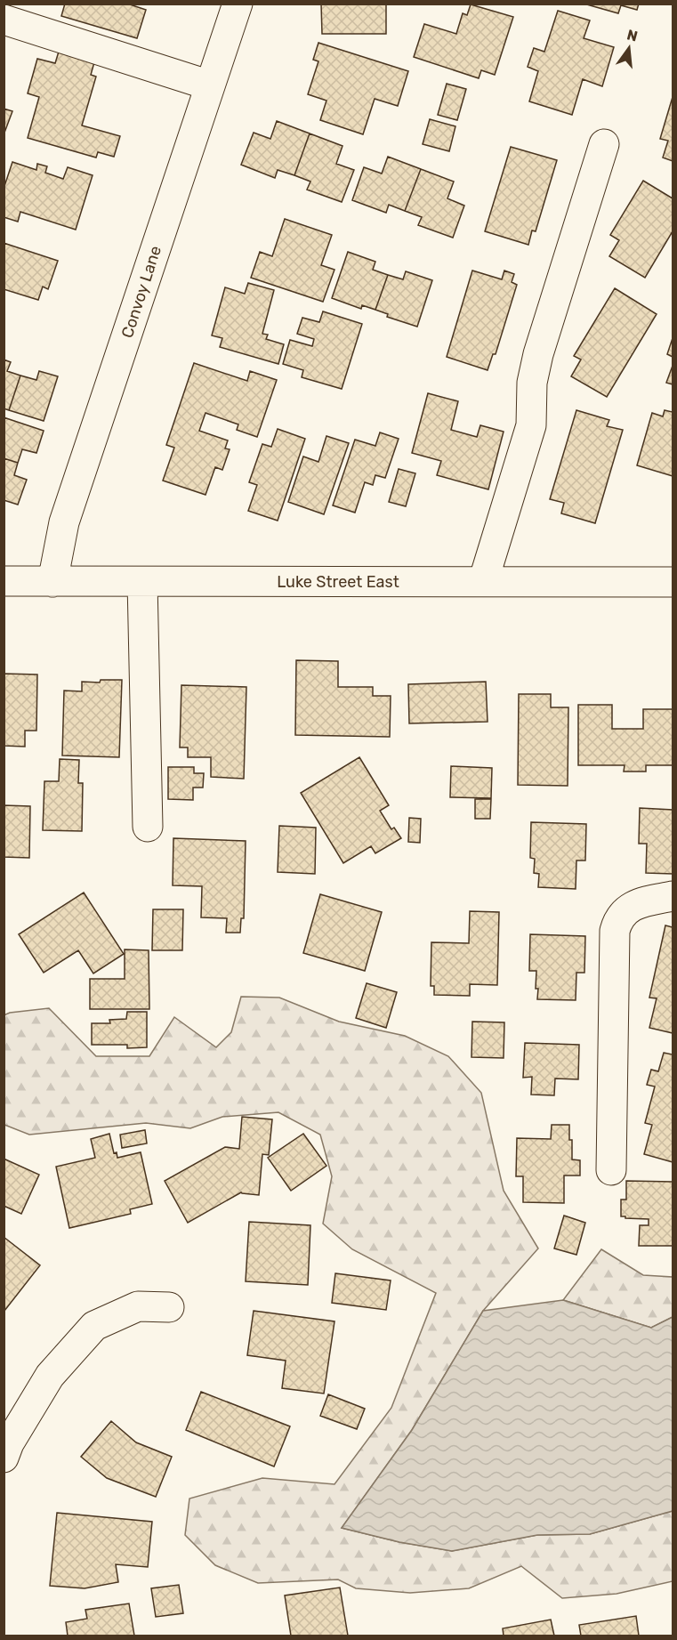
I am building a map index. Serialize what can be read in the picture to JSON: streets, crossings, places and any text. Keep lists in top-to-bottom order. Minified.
{"streets":{"street":["Convoy Lane","Luke Street East"]},"crossings":[["Convoy Lane","Luke Street East"]],"north":"top"}
